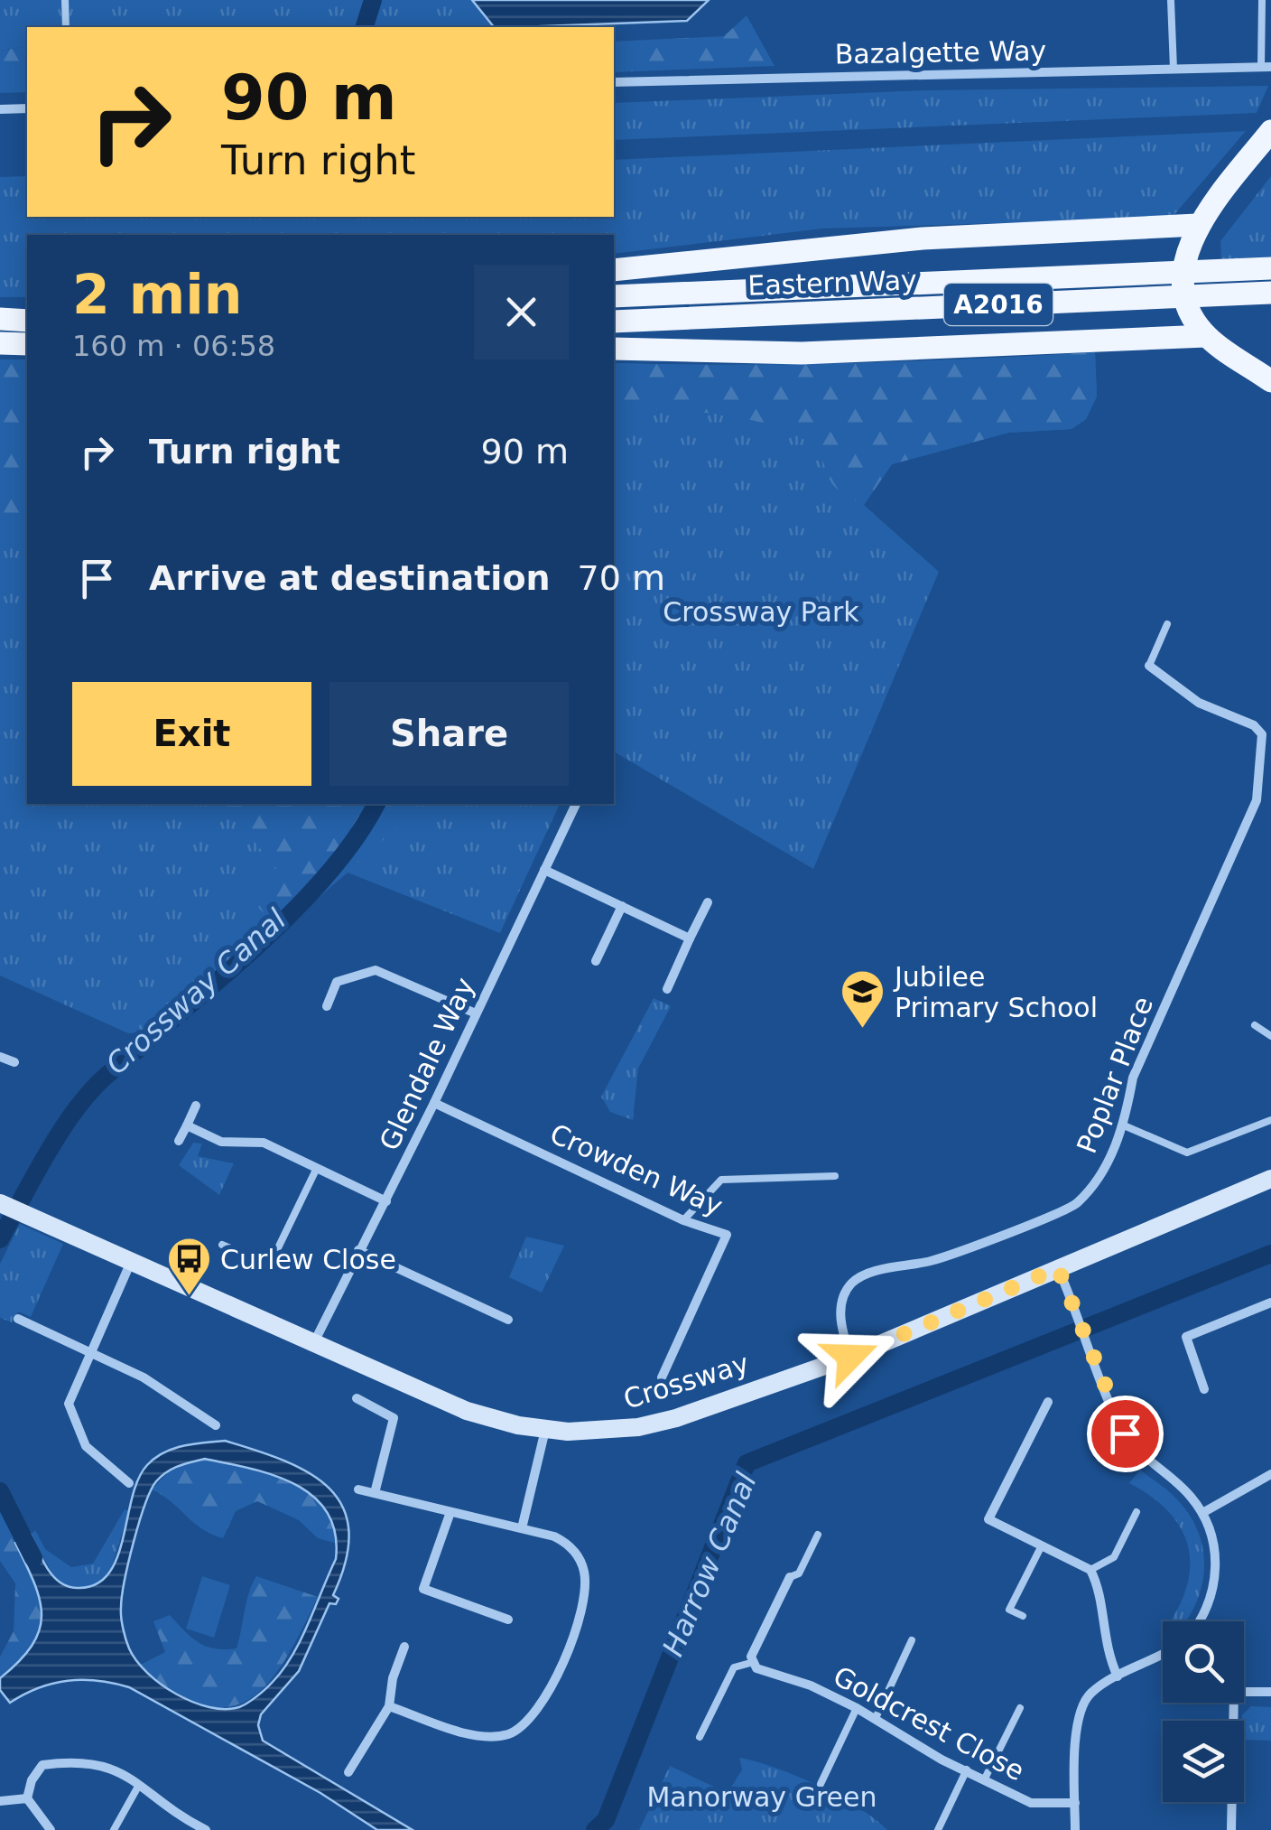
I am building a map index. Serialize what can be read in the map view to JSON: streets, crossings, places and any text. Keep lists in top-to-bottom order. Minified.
{"streets":{"main road":["Eastern Way","A2016"],"street":["Bazalgette Way","Glendale Way","Poplar Place","Crowden Way","Crossway","Goldcrest Close"]},"crossings":[["Glendale Way","Crowden Way"],["Glendale Way","Crossway"],["Poplar Place","Crossway"]],"water":["Crossway Canal","Harrow Canal"],"parks":["Crossway Park","Manorway Green"],"places":{"school or university":["Jubilee Primary School"],"bus stop":["Curlew Close"]},"page":{"turn":["90 m","Turn right"],"heading":["2 min","160 m · 06:58"],"list":[{"name":"Turn right","value":"90 m"},{"name":"Arrive at destination","value":"70 m"}],"buttons":["Exit","Share"]}}
